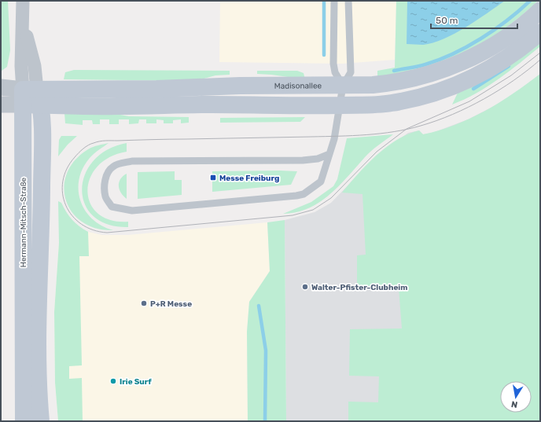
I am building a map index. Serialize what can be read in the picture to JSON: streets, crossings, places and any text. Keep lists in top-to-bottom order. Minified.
{"streets":{"main road":["Madisonallee","Hermann-Mitsch-Straße"]},"crossings":[["Madisonallee","Hermann-Mitsch-Straße"]],"places":{"transit":["Messe Freiburg"],"other":["Walter-Pfister-Clubheim","P+R Messe","Irie Surf"]},"scale_bar":"50 m","north":"bottom"}
